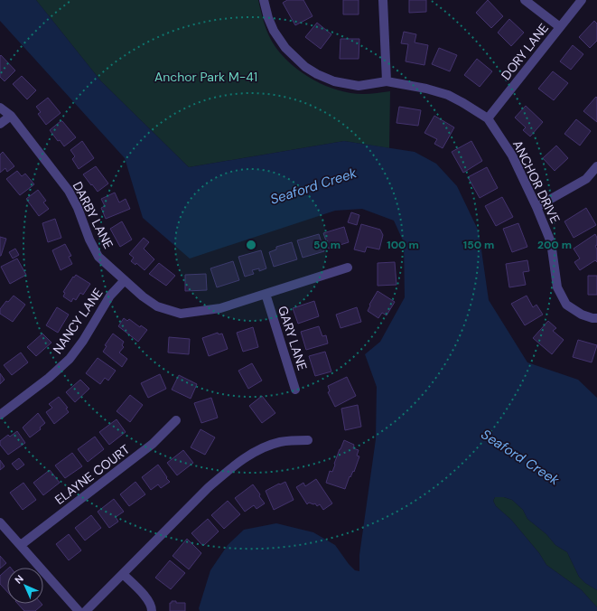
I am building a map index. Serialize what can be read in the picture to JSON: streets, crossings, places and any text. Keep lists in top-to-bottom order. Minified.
{"streets":{"street":["DORY LANE","ANCHOR DRIVE","DARBY LANE","NANCY LANE","GARY LANE","ELAYNE COURT"]},"crossings":[["DORY LANE","ANCHOR DRIVE"],["DARBY LANE","NANCY LANE"],["DARBY LANE","GARY LANE"]],"water":["Seaford Creek"],"parks":["Anchor Park M-41"],"north":"top left","rings":["50 m","100 m","150 m","200 m"]}
